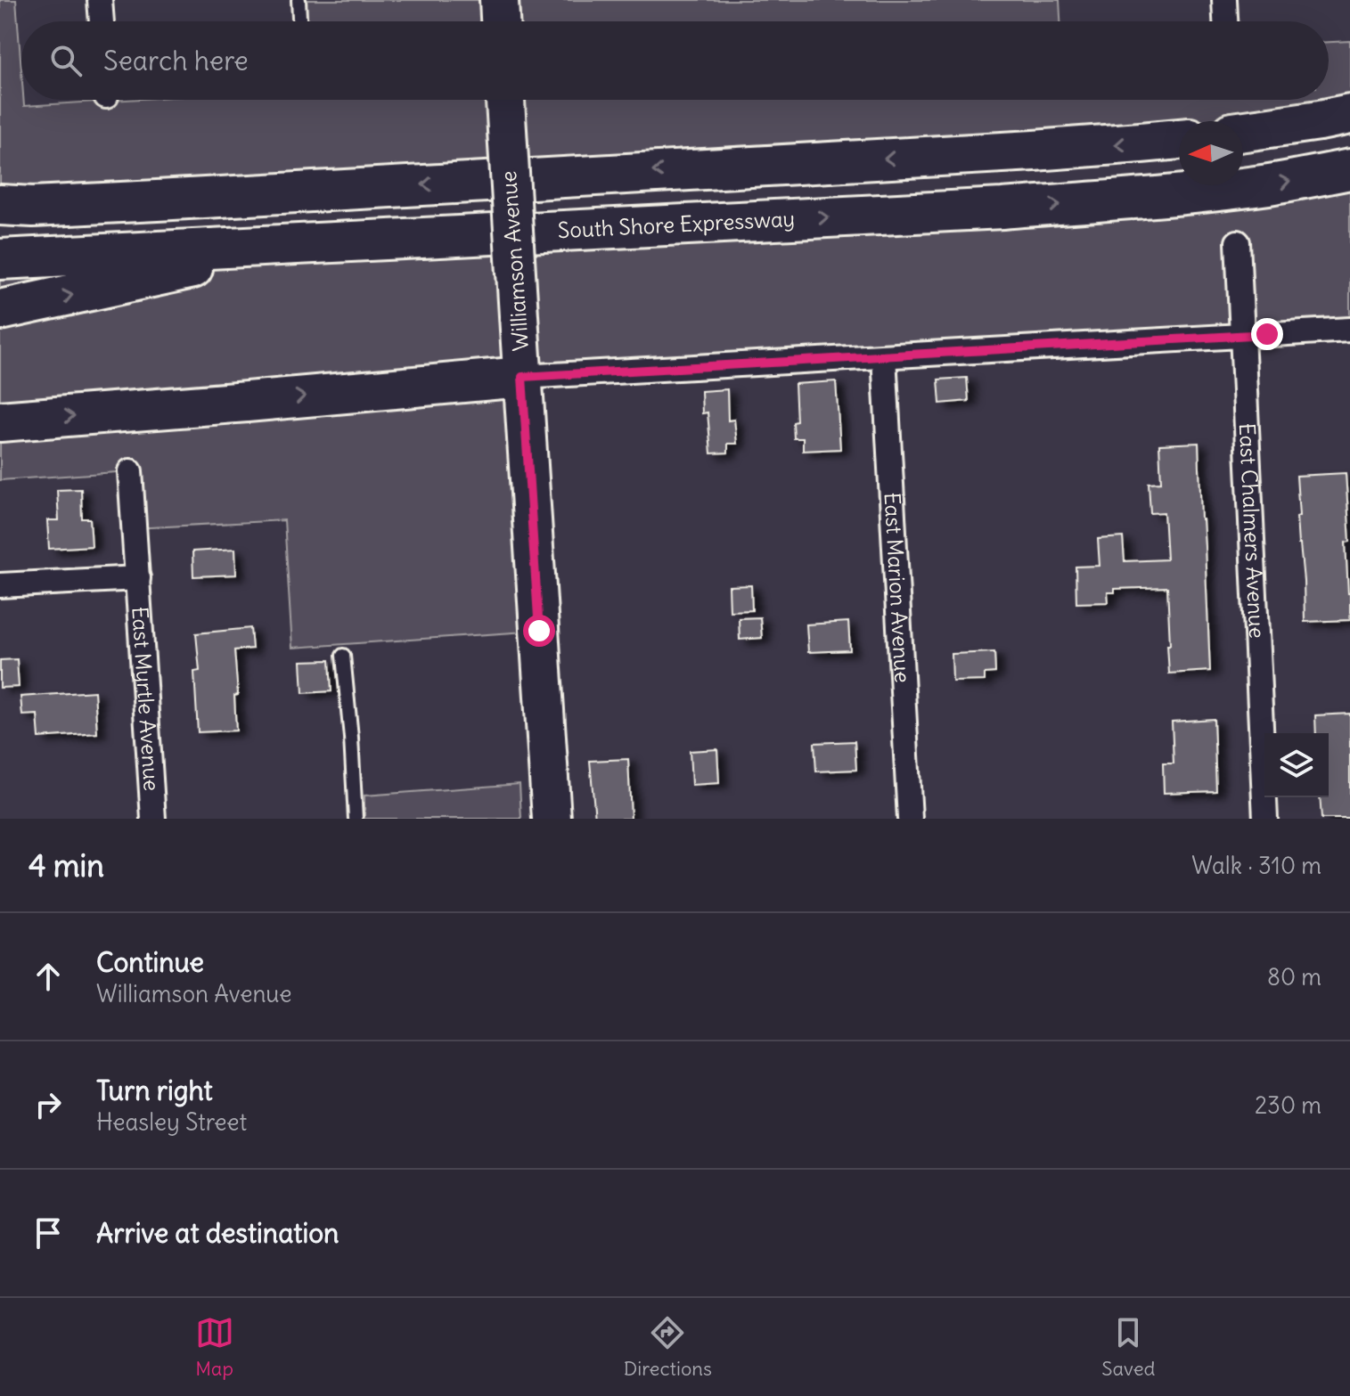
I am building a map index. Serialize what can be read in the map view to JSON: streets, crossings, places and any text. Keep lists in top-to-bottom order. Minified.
{"streets":{"highway":["South Shore Expressway"],"main road":["Williamson Avenue"],"street":["East Chalmers Avenue","East Marion Avenue","East Myrtle Avenue"]},"north":"left","page":{"search":"Search here","heading":["4 min","Walk · 310 m"],"list":[["Continue","Williamson Avenue","80 m"],["Turn right","Heasley Street","230 m"],"Arrive at destination"],"nav":["Map","Directions","Saved"]}}
